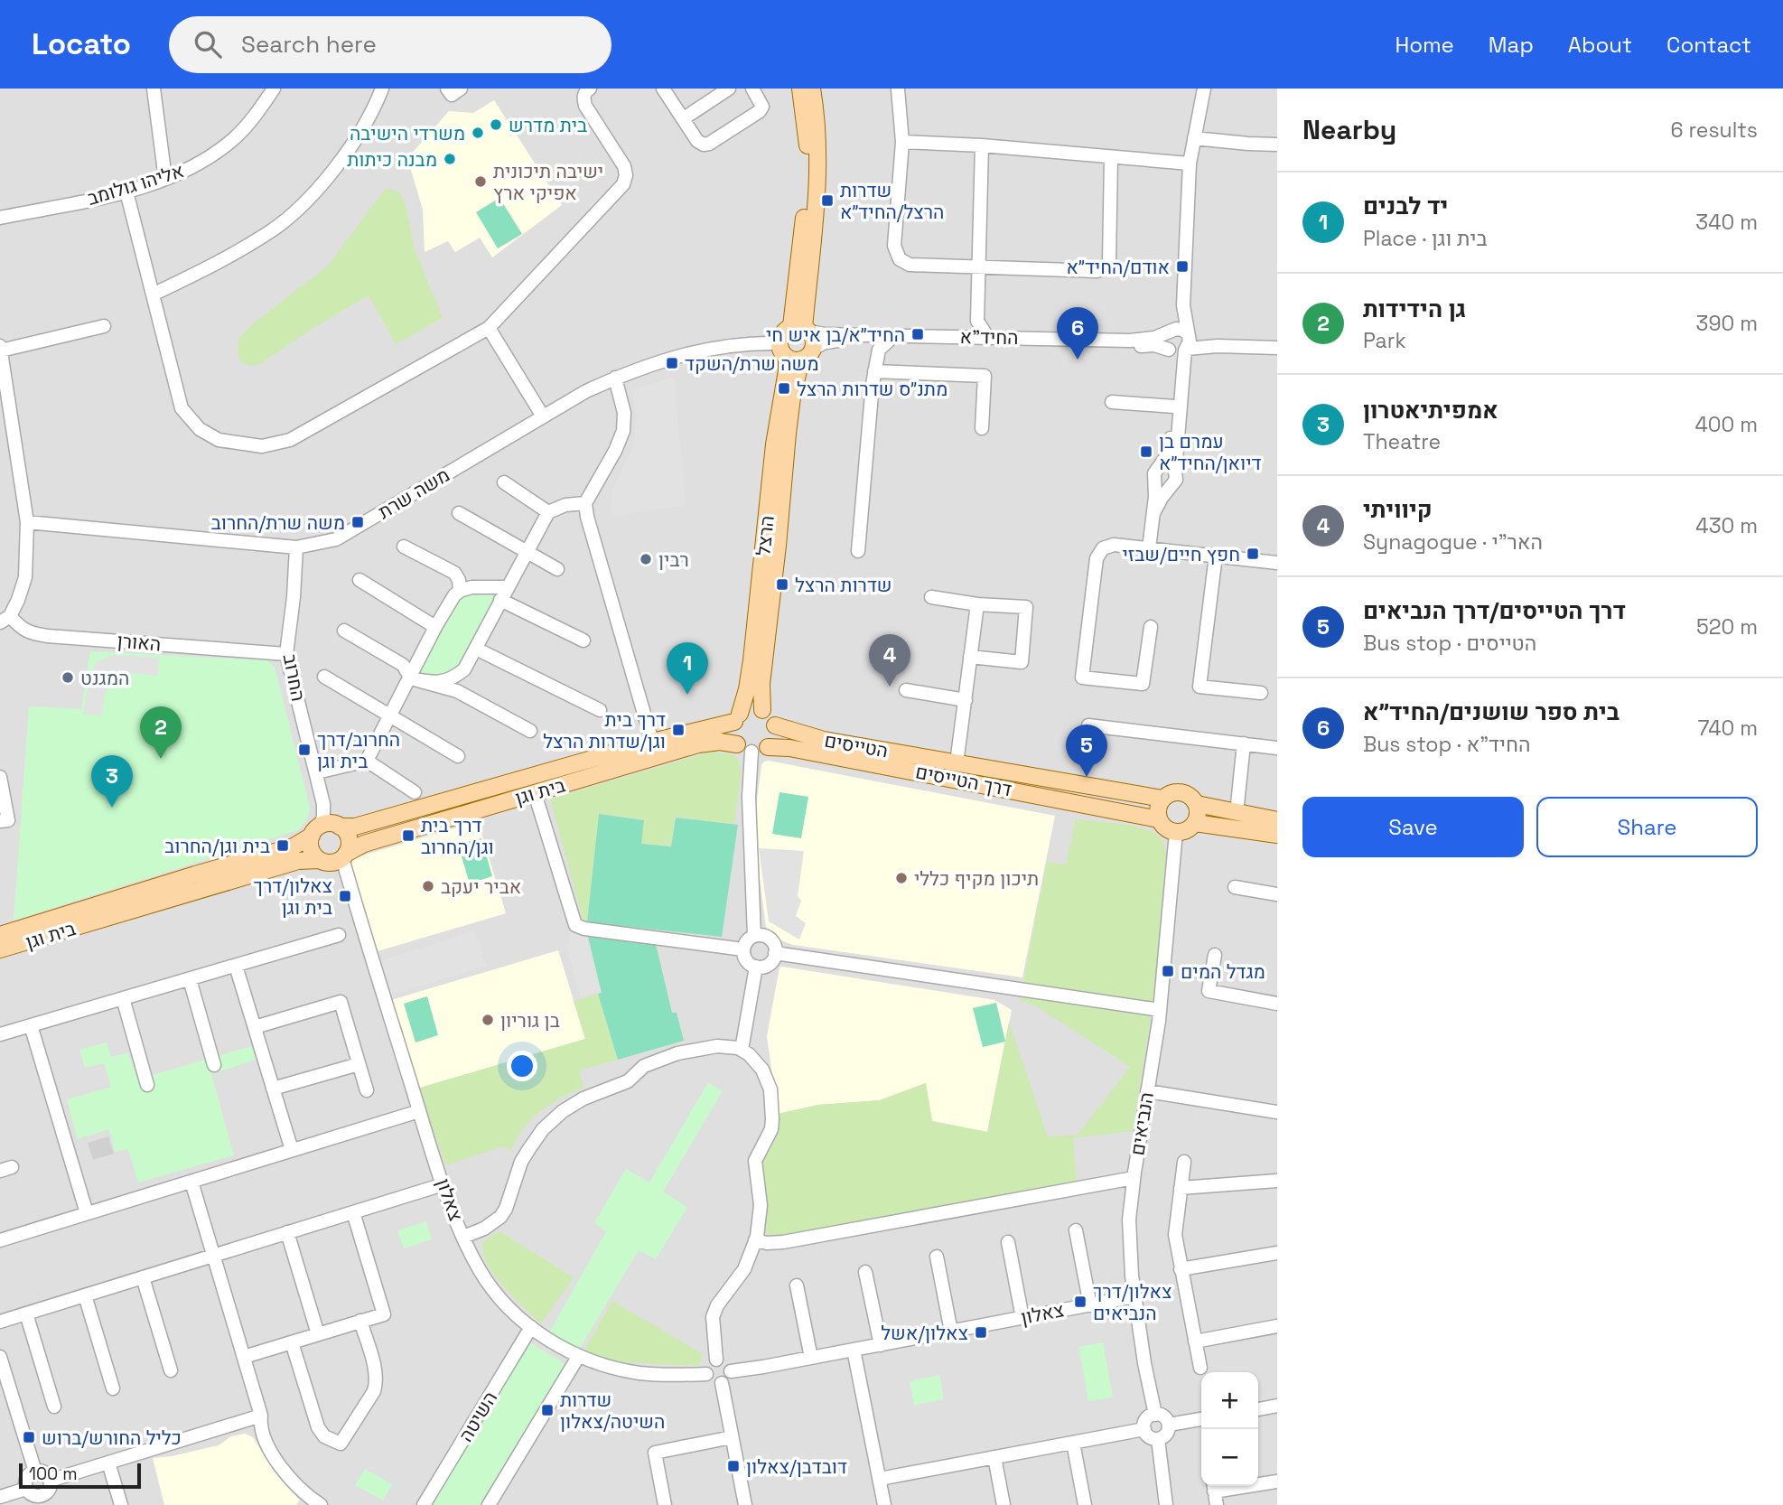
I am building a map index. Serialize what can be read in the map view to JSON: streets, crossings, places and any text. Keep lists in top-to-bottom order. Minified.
{"streets":{"main road":["הרצל","הטייסים","דרך הטייסים","בית וגן"],"street":["אליהו גולומב","החיד\"א","משה שרת","האורן","החרוב","הנביאים","צאלון","השיטה"]},"crossings":[["החיד\"א","משה שרת"],["החיד\"א","הרצל"],["משה שרת","הרצל"],["משה שרת","החרוב"],["הרצל","הטייסים"],["הרצל","דרך הטייסים"],["הרצל","בית וגן"],["האורן","החרוב"],["החרוב","בית וגן"],["החרוב","צאלון"],["הטייסים","דרך הטייסים"],["הטייסים","בית וגן"],["הטייסים","הנביאים"],["דרך הטייסים","בית וגן"],["דרך הטייסים","הנביאים"],["בית וגן","צאלון"],["הנביאים","צאלון"],["צאלון","השיטה"]],"places":{"other":["בית מדרש","משרדי הישיבה","מבנה כיתות","ישיבה תיכונית אפיקי ארץ","רבין","המגנט","תיכון מקיף כללי","אביר יעקב","בן גוריון"],"transit":["שדרות הרצל/החיד״א","אודם/החיד״א","החיד״א/בן איש חי","משה שרת/השקד","מתנ״ס שדרות הרצל","עמרם בן דיואן/החיד״א","משה שרת/החרוב","חפץ חיים/שבזי","שדרות הרצל","דרך בית וגן/שדרות הרצל","החרוב/דרך בית וגן","דרך בית וגן/החרוב","בית וגן/החרוב","צאלון/דרך בית וגן","מגדל המים","צאלון/דרך הנביאים","צאלון/אשל","שדרות השיטה/צאלון","כליל החורש/ברוש","דובדבן/צאלון"]},"scale_bar":"100 m","page":{"header":"Locato","search":"Search here","nav":["Home","Map","About","Contact"],"heading":["Nearby","6 results"],"list":[{"mark":"1","name":"יד לבנים","note":"Place · בית וגן","value":"340 m"},{"mark":"2","name":"גן הידידות","note":"Park","value":"390 m"},{"mark":"3","name":"אמפיתיאטרון","note":"Theatre","value":"400 m"},{"mark":"4","name":"קיוויתי","note":"Synagogue · האר\"י","value":"430 m"},{"mark":"5","name":"דרך הטייסים/דרך הנביאים","note":"Bus stop · הטייסים","value":"520 m"},{"mark":"6","name":"בית ספר שושנים/החיד״א","note":"Bus stop · החיד\"א","value":"740 m"}],"pins":["6","4","1","2","5","3"],"buttons":["Save","Share"],"map_buttons":["+","−"],"scale":"100 m"}}
